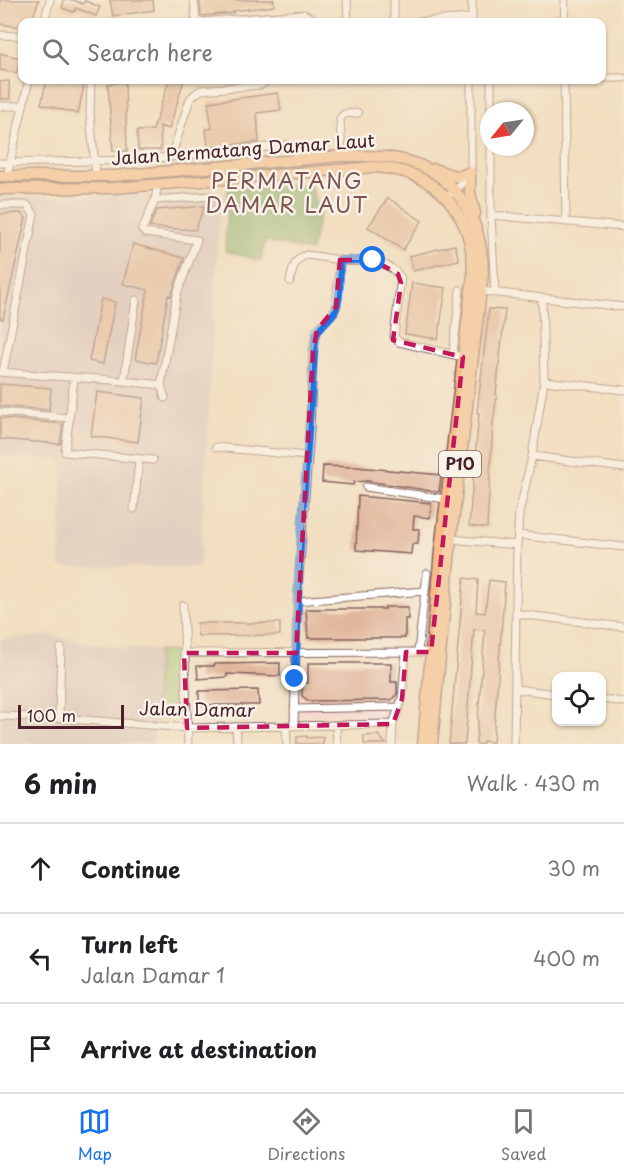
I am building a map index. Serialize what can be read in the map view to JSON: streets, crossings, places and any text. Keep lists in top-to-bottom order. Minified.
{"streets":{"highway":["Jalan Permatang Damar Laut","P10"],"street":["Jalan Damar"]},"districts":["PERMATANG DAMAR LAUT"],"scale_bar":"100 m","north":"bottom left","page":{"search":"Search here","scale":"100 m","heading":["6 min","Walk · 430 m"],"list":[["Continue","30 m"],["Turn left","Jalan Damar 1","400 m"],"Arrive at destination"],"nav":["Map","Directions","Saved"]}}
